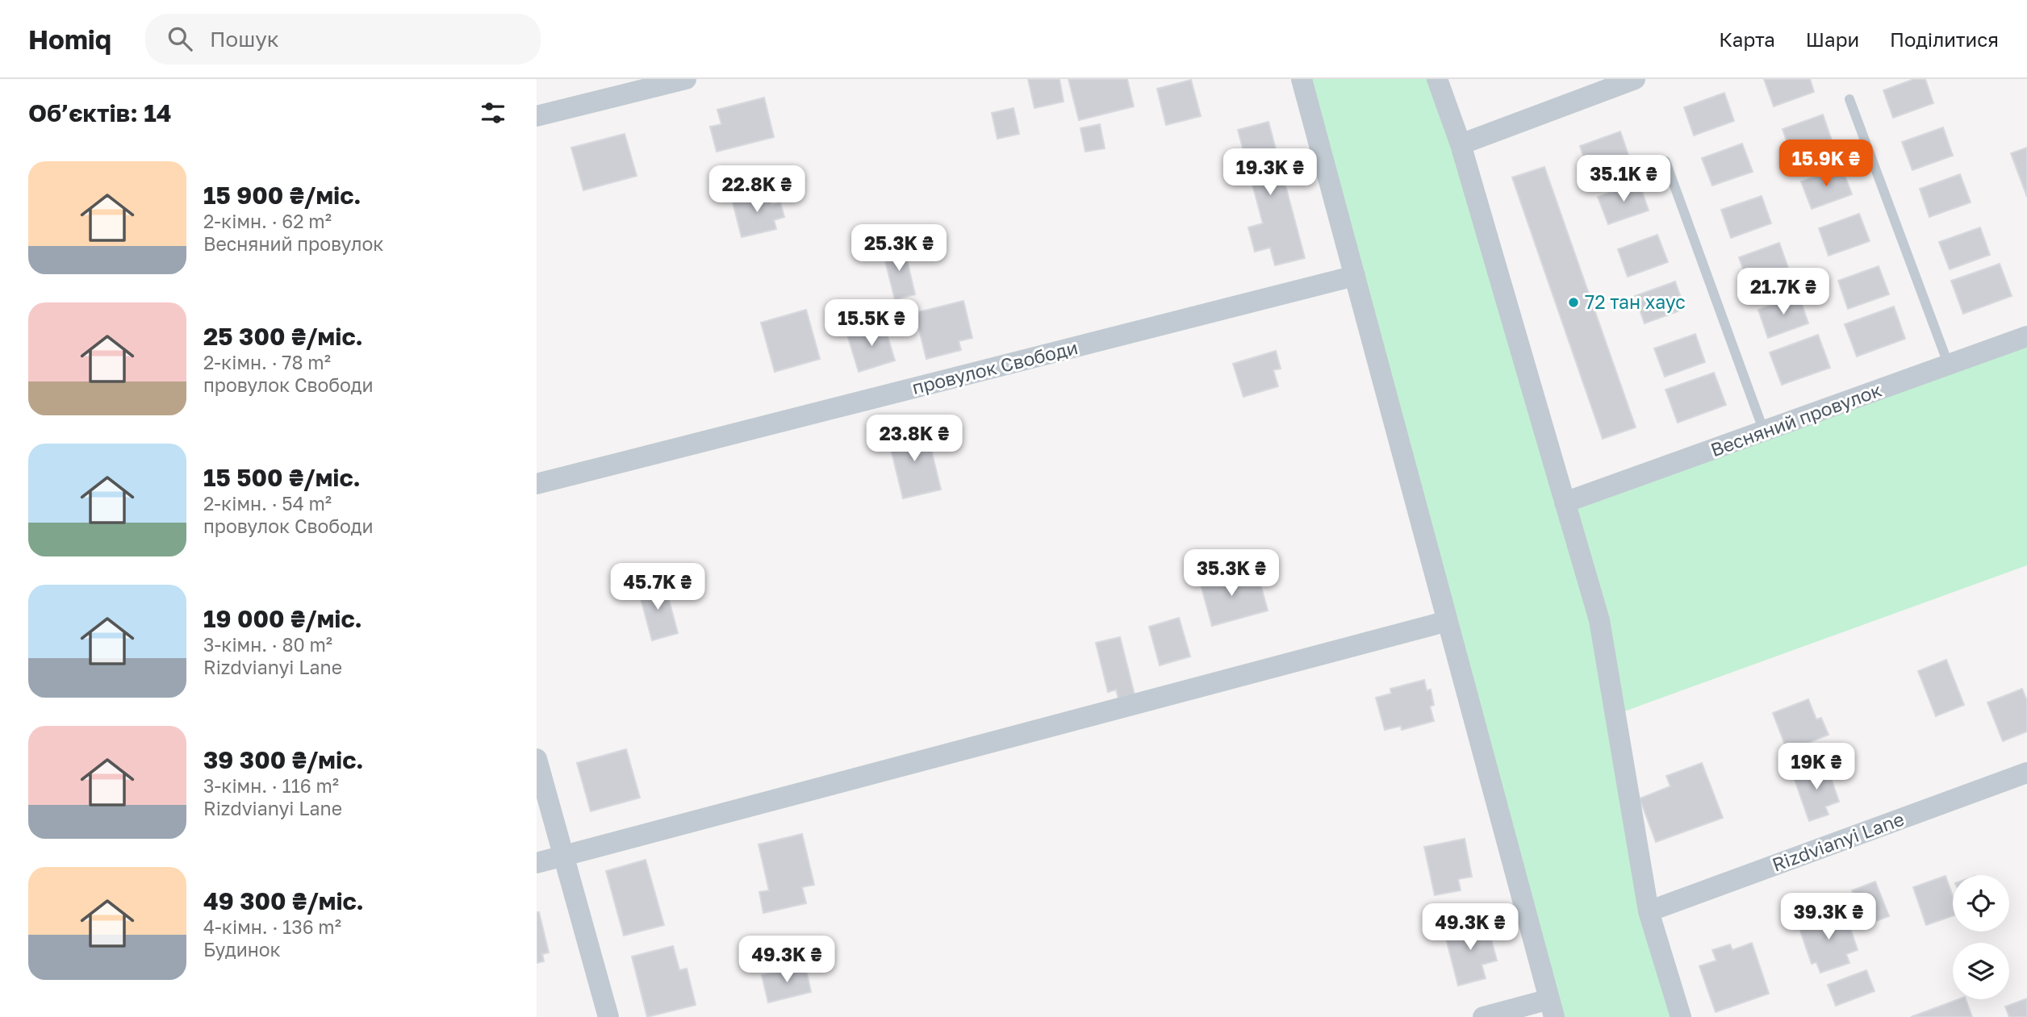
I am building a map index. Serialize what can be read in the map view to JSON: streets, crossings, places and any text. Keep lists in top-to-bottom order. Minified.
{"streets":{"street":["провулок Свободи","Весняний провулок","Rizdvianyi Lane"]},"places":["72 тан хаус"],"page":{"header":"Homiq","search":"Пошук","nav":["Карта","Шари","Поділитися"],"heading":"Об’єктів: 14","price":["15.9K ₴","19.3K ₴","35.1K ₴","22.8K ₴","25.3K ₴","21.7K ₴","15.5K ₴","23.8K ₴","35.3K ₴","45.7K ₴","19K ₴","39.3K ₴","49.3K ₴","49.3K ₴"],"list":[{"name":"15 900 ₴/міс.","note":"2-кімн. · 62 m² · Весняний провулок"},{"name":"25 300 ₴/міс.","note":"2-кімн. · 78 m² · провулок Свободи"},{"name":"15 500 ₴/міс.","note":"2-кімн. · 54 m² · провулок Свободи"},{"name":"19 000 ₴/міс.","note":"3-кімн. · 80 m² · Rizdvianyi Lane"},{"name":"39 300 ₴/міс.","note":"3-кімн. · 116 m² · Rizdvianyi Lane"},{"name":"49 300 ₴/міс.","note":"4-кімн. · 136 m² · Будинок"}]}}
